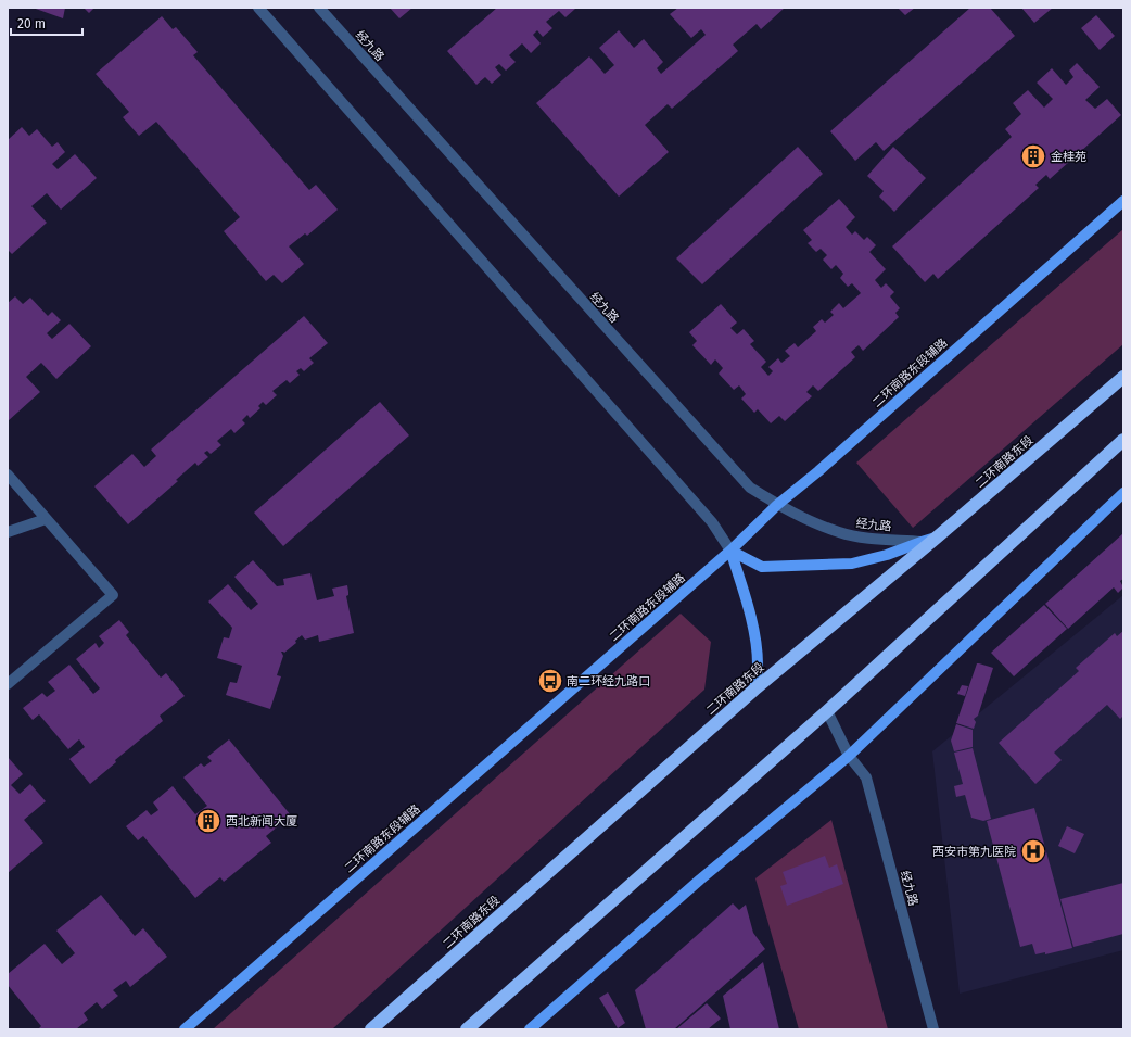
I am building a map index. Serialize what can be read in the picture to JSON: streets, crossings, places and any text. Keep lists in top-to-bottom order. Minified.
{"streets":{"highway":["二环南路东段"],"main road":["二环南路东段辅路"],"street":["经九路"]},"crossings":[["经九路","二环南路东段辅路"]],"places":{"building":["金桂苑","西北新闻大厦"],"bus stop":["南二环经九路口"],"hospital":["西安市第九医院"]},"scale_bar":"20 m"}
